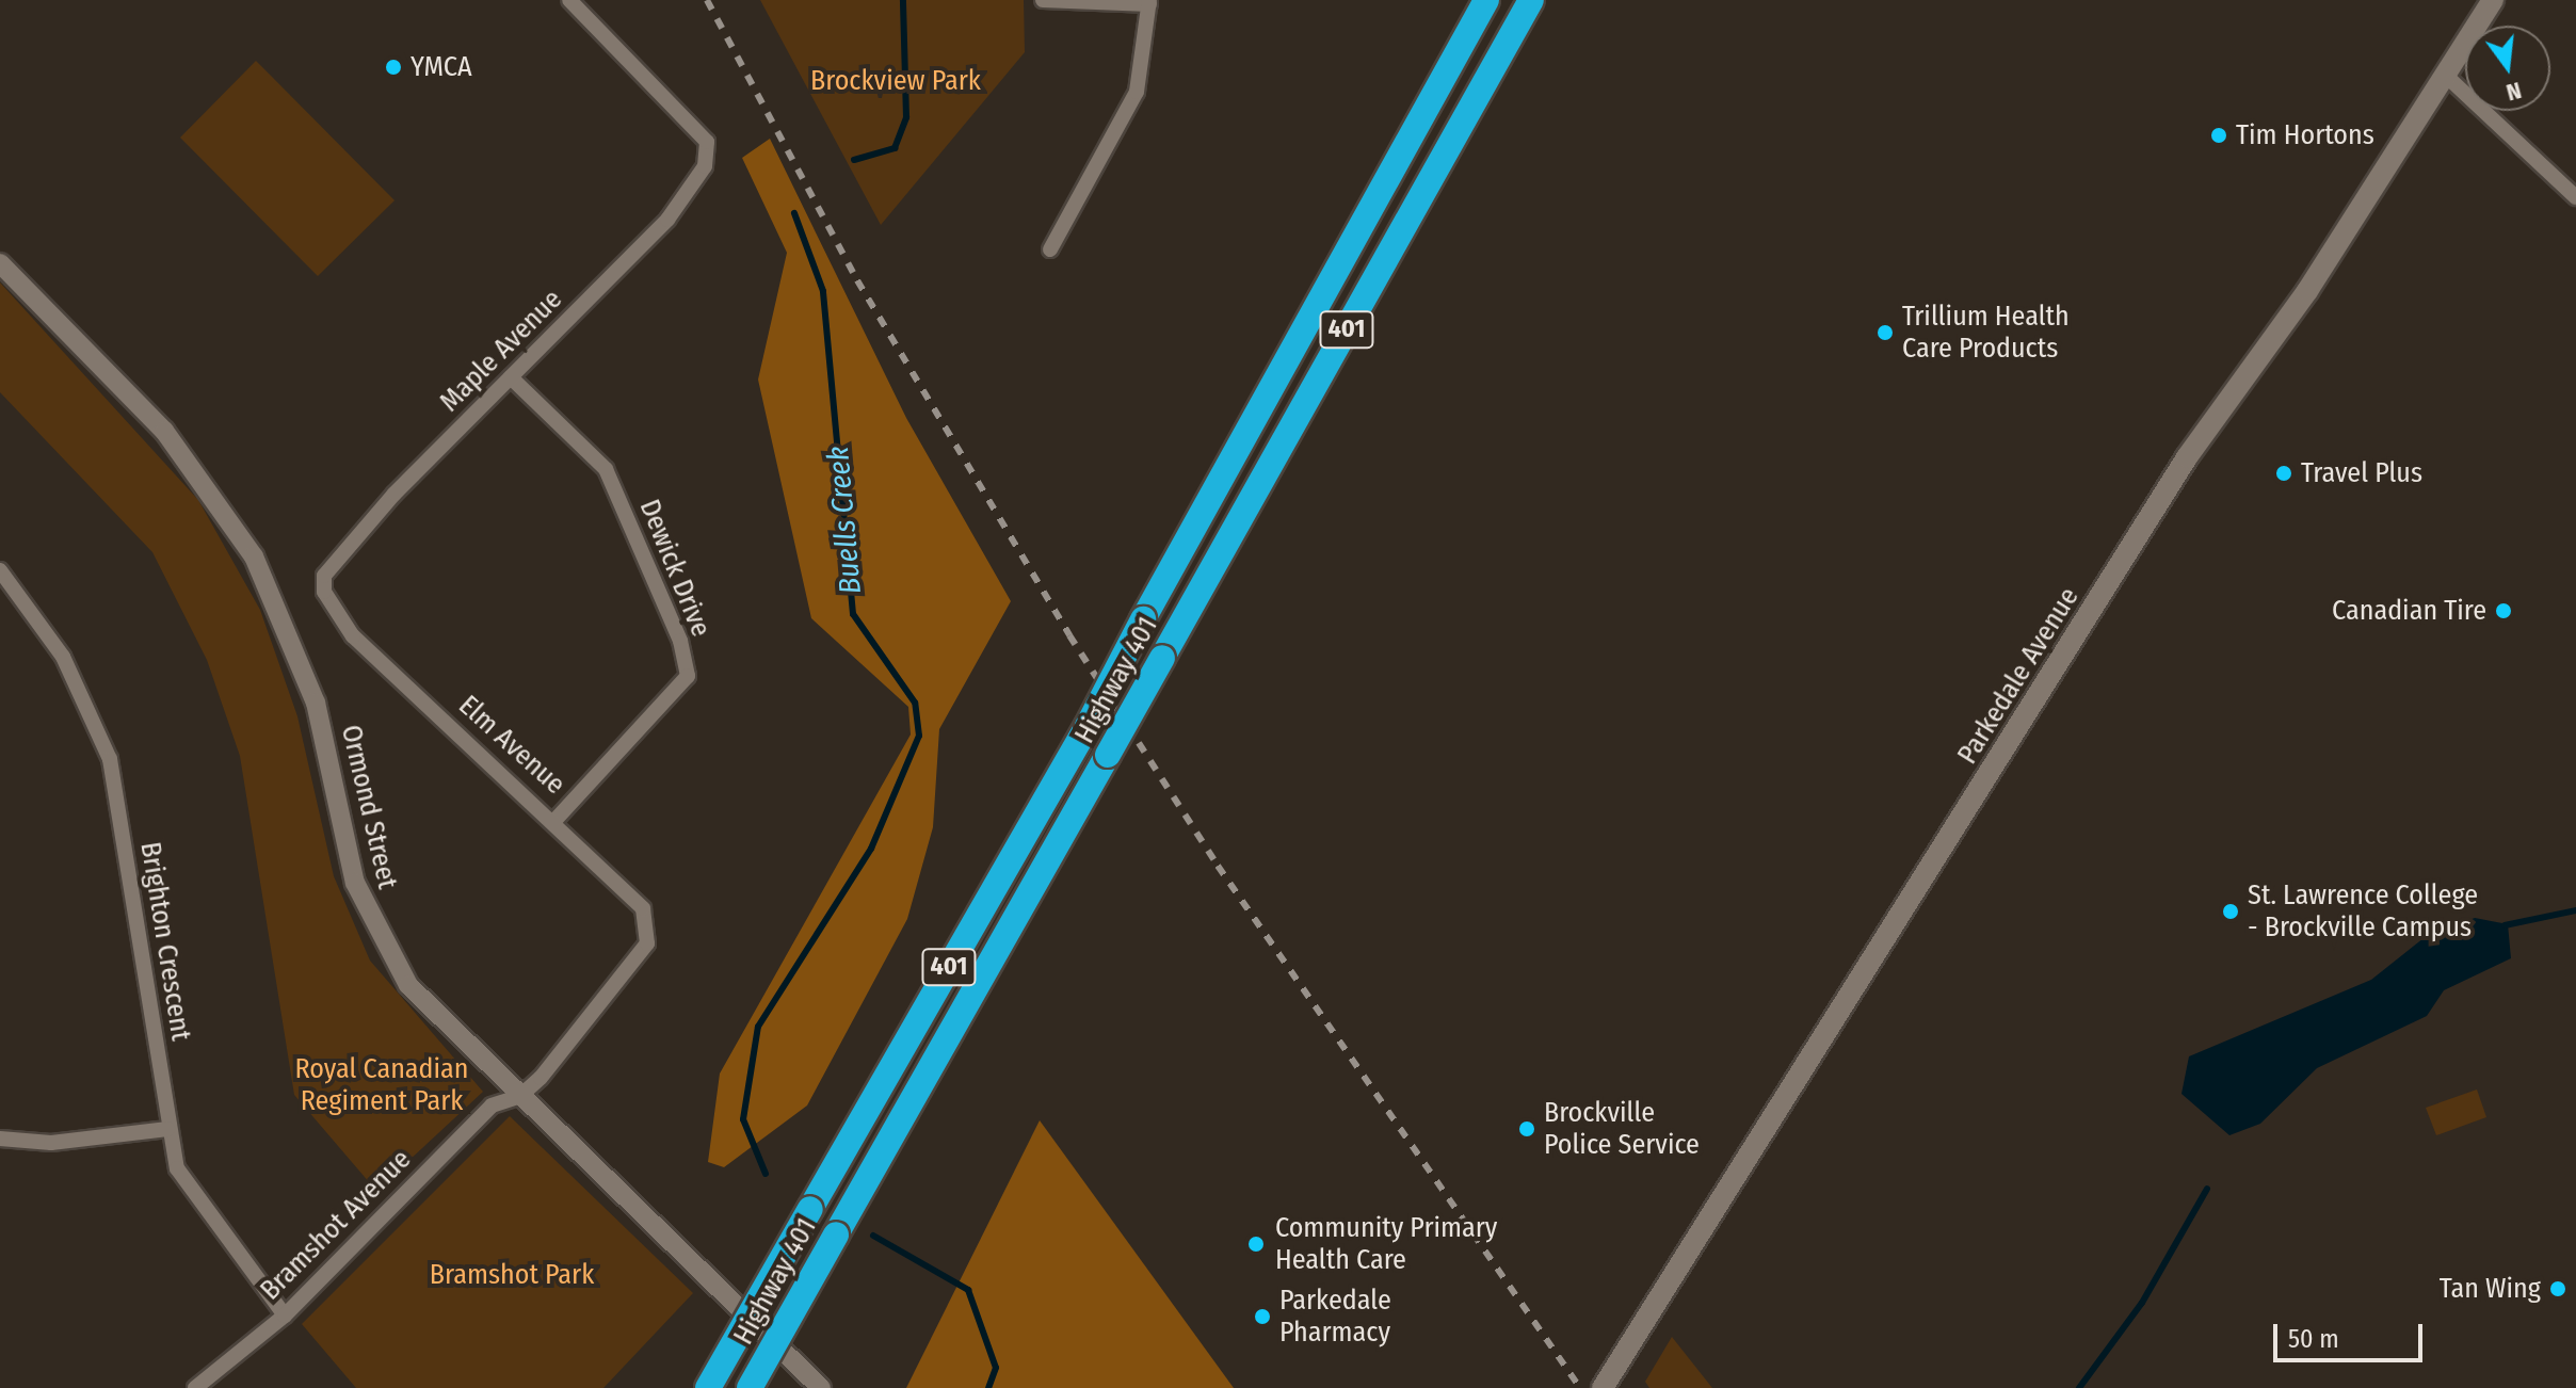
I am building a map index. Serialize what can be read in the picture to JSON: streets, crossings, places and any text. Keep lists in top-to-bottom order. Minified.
{"streets":{"highway":["401","Highway 401"],"main road":["Parkedale Avenue"],"street":["Maple Avenue","Dewick Drive","Elm Avenue","Ormond Street","Brighton Crescent","Bramshot Avenue"]},"crossings":[["Maple Avenue","Dewick Drive"],["Maple Avenue","Elm Avenue"],["Dewick Drive","Elm Avenue"],["Elm Avenue","Bramshot Avenue"],["Ormond Street","Bramshot Avenue"],["Brighton Crescent","Bramshot Avenue"]],"water":["Buells Creek"],"parks":["Brockview Park","Royal Canadian Regiment Park","Bramshot Park"],"places":["YMCA","Tim Hortons","Trillium Health Care Products","Travel Plus","Canadian Tire","St. Lawrence College - Brockville Campus","Brockville Police Service","Community Primary Health Care","Tan Wing","Parkedale Pharmacy"],"scale_bar":"50 m","north":"bottom"}
